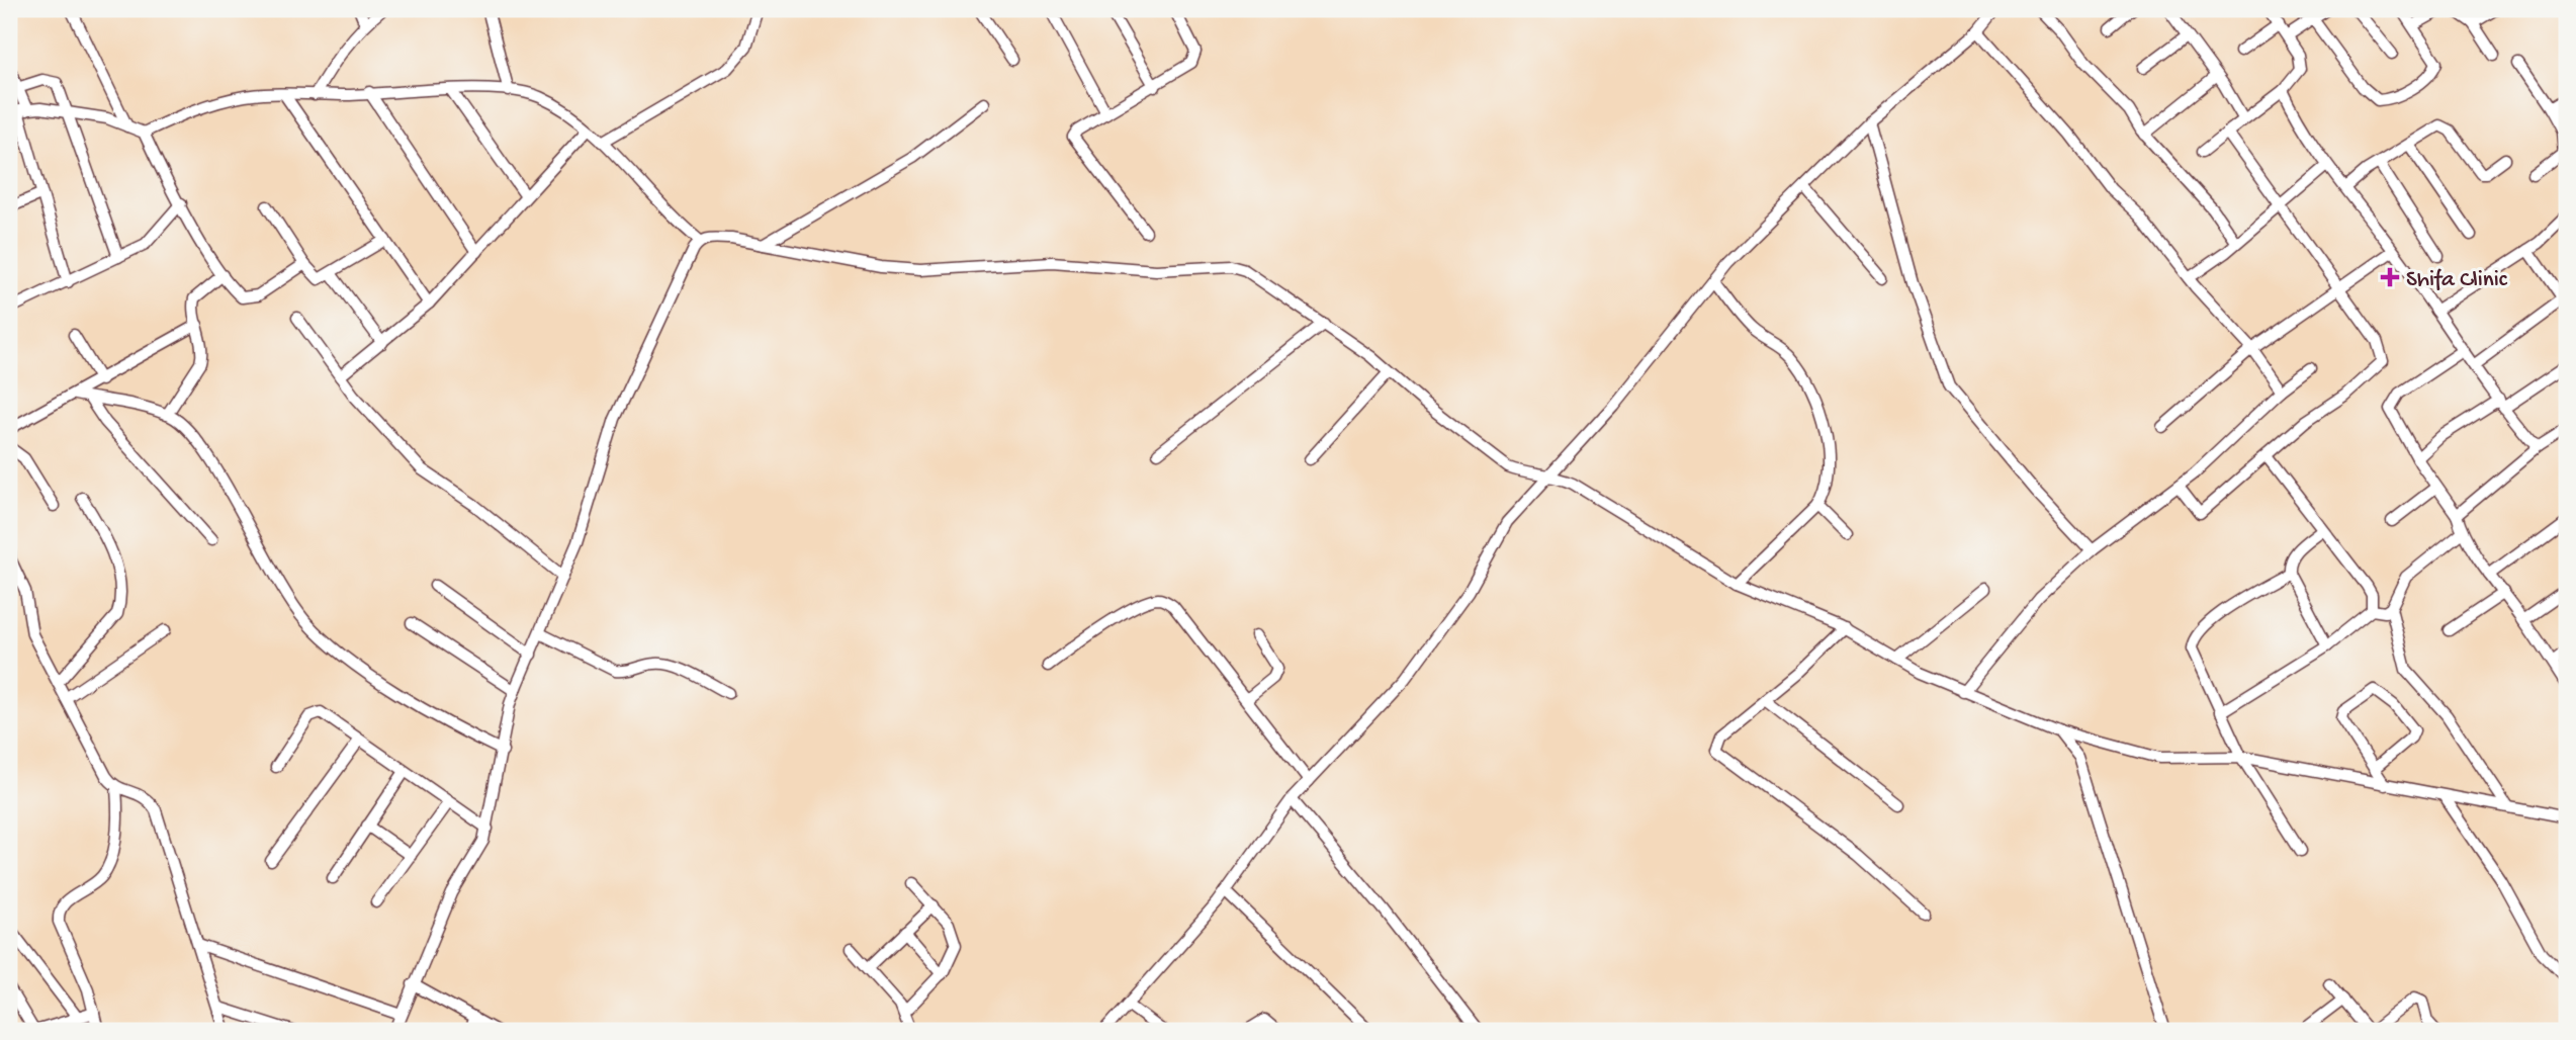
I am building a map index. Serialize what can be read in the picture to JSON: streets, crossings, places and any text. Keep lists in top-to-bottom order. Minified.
{"places":{"health":["Shifa Clinic"]}}
